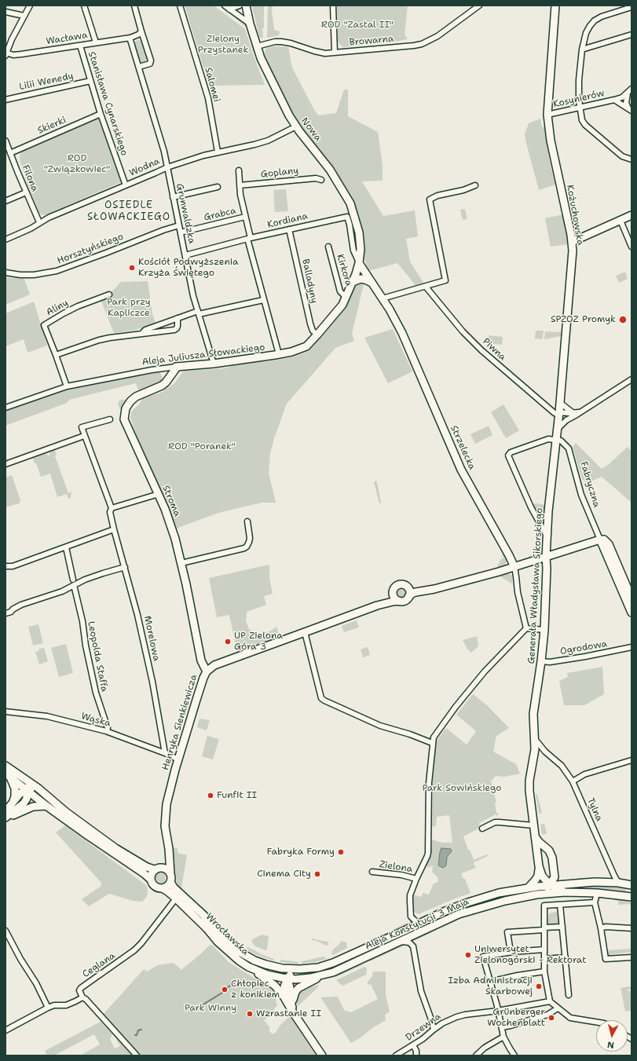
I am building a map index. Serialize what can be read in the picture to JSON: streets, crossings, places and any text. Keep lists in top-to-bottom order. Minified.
{"streets":{"main road":["Nowa","Kożuchowska","Aleja Juliusza Słowackiego","Strzelecka","Fabryczna","Stroma","Generała Władysława Sikorskiego","Henryka Sienkiewicza","Aleja Konstytucji 3 Maja","Wrocławska"],"street":["Wacława","Browarna","Lilii Wenedy","Salomei","Kosynierów","Stanisława Cynarskiego","Skierki","Wodna","Goplany","Filona","Grunwaldzka","Grabca","Kordiana","Horsztyńskiego","Kirkora","Balladyny","Aliny","Piwna","Morelowa","Ogrodowa","Leopolda Staffa","Wąska","Tylna","Zielona","Ceglana","Drzewna"]},"crossings":[["Wacława","Stanisława Cynarskiego"],["Wacława","Grunwaldzka"],["Browarna","Nowa"],["Lilii Wenedy","Stanisława Cynarskiego"],["Salomei","Wodna"],["Kosynierów","Kożuchowska"],["Stanisława Cynarskiego","Skierki"],["Stanisława Cynarskiego","Wodna"],["Skierki","Filona"],["Nowa","Wodna"],["Nowa","Kordiana"],["Nowa","Aleja Juliusza Słowackiego"],["Nowa","Strzelecka"],["Wodna","Filona"],["Wodna","Grunwaldzka"],["Grunwaldzka","Grabca"],["Grunwaldzka","Kordiana"],["Grunwaldzka","Horsztyńskiego"],["Grunwaldzka","Aleja Juliusza Słowackiego"],["Kożuchowska","Piwna"],["Kożuchowska","Generała Władysława Sikorskiego"],["Kordiana","Balladyny"],["Kordiana","Aleja Juliusza Słowackiego"],["Kordiana","Strzelecka"],["Kirkora","Aleja Juliusza Słowackiego"],["Balladyny","Aleja Juliusza Słowackiego"],["Aleja Juliusza Słowackiego","Strzelecka"],["Aleja Juliusza Słowackiego","Stroma"],["Fabryczna","Generała Władysława Sikorskiego"],["Stroma","Henryka Sienkiewicza"],["Generała Władysława Sikorskiego","Ogrodowa"],["Generała Władysława Sikorskiego","Tylna"],["Generała Władysława Sikorskiego","Aleja Konstytucji 3 Maja"],["Morelowa","Wąska"],["Leopolda Staffa","Wąska"],["Wąska","Henryka Sienkiewicza"],["Henryka Sienkiewicza","Wrocławska"],["Tylna","Aleja Konstytucji 3 Maja"],["Aleja Konstytucji 3 Maja","Wrocławska"],["Wrocławska","Ceglana"]],"districts":["OSIEDLE SŁOWACKIEGO"],"parks":["ROD \"Zastal II\"","Zielony Przystanek","ROD \"Związkowiec\"","Park przy Kapliczce","ROD \"Poranek\"","Park Sowińskiego","Park Winny"],"places":["Kościół Podwyższenia Krzyża Świętego","SPZOZ Promyk","UP Zielona Góra 3","Funfit II","Fabryka Formy","Cinema City","Uniwersytet Zielonogórski - Rektorat","Izba Administracji Skarbowej","Chłopiec z konikiem","Wzrastanie II","Grünberger Wochenblatt"],"north":"bottom"}
